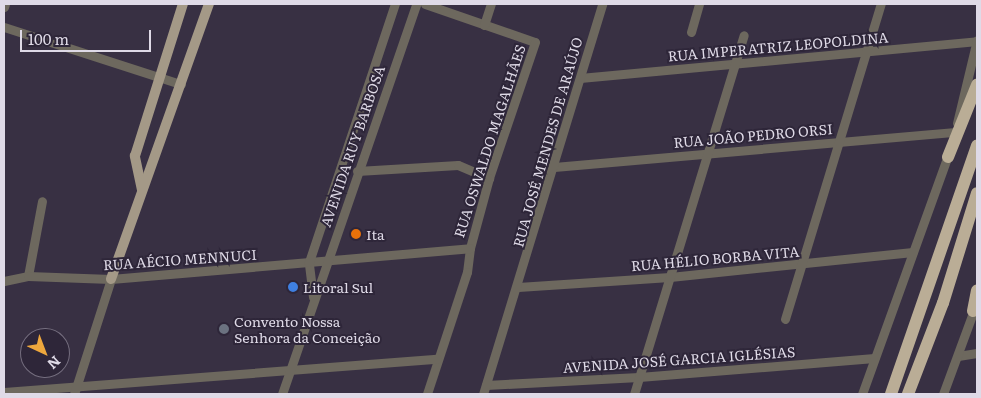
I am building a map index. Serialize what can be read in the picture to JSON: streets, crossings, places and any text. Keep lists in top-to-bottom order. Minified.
{"streets":{"street":["RUA IMPERATRIZ LEOPOLDINA","RUA JOÃO PEDRO ORSI","RUA OSWALDO MAGALHÃES","RUA JOSÉ MENDES DE ARAÚJO","AVENIDA RUY BARBOSA","RUA HÉLIO BORBA VITA","RUA AÉCIO MENNUCI","AVENIDA JOSÉ GARCIA IGLÉSIAS"]},"crossings":[["RUA IMPERATRIZ LEOPOLDINA","RUA JOSÉ MENDES DE ARAÚJO"],["RUA JOÃO PEDRO ORSI","RUA JOSÉ MENDES DE ARAÚJO"],["RUA OSWALDO MAGALHÃES","RUA AÉCIO MENNUCI"],["RUA JOSÉ MENDES DE ARAÚJO","RUA HÉLIO BORBA VITA"],["RUA JOSÉ MENDES DE ARAÚJO","AVENIDA JOSÉ GARCIA IGLÉSIAS"],["AVENIDA RUY BARBOSA","RUA AÉCIO MENNUCI"]],"places":["Ita","Litoral Sul","Convento Nossa Senhora da Conceição"],"scale_bar":"100 m","north":"bottom right"}
